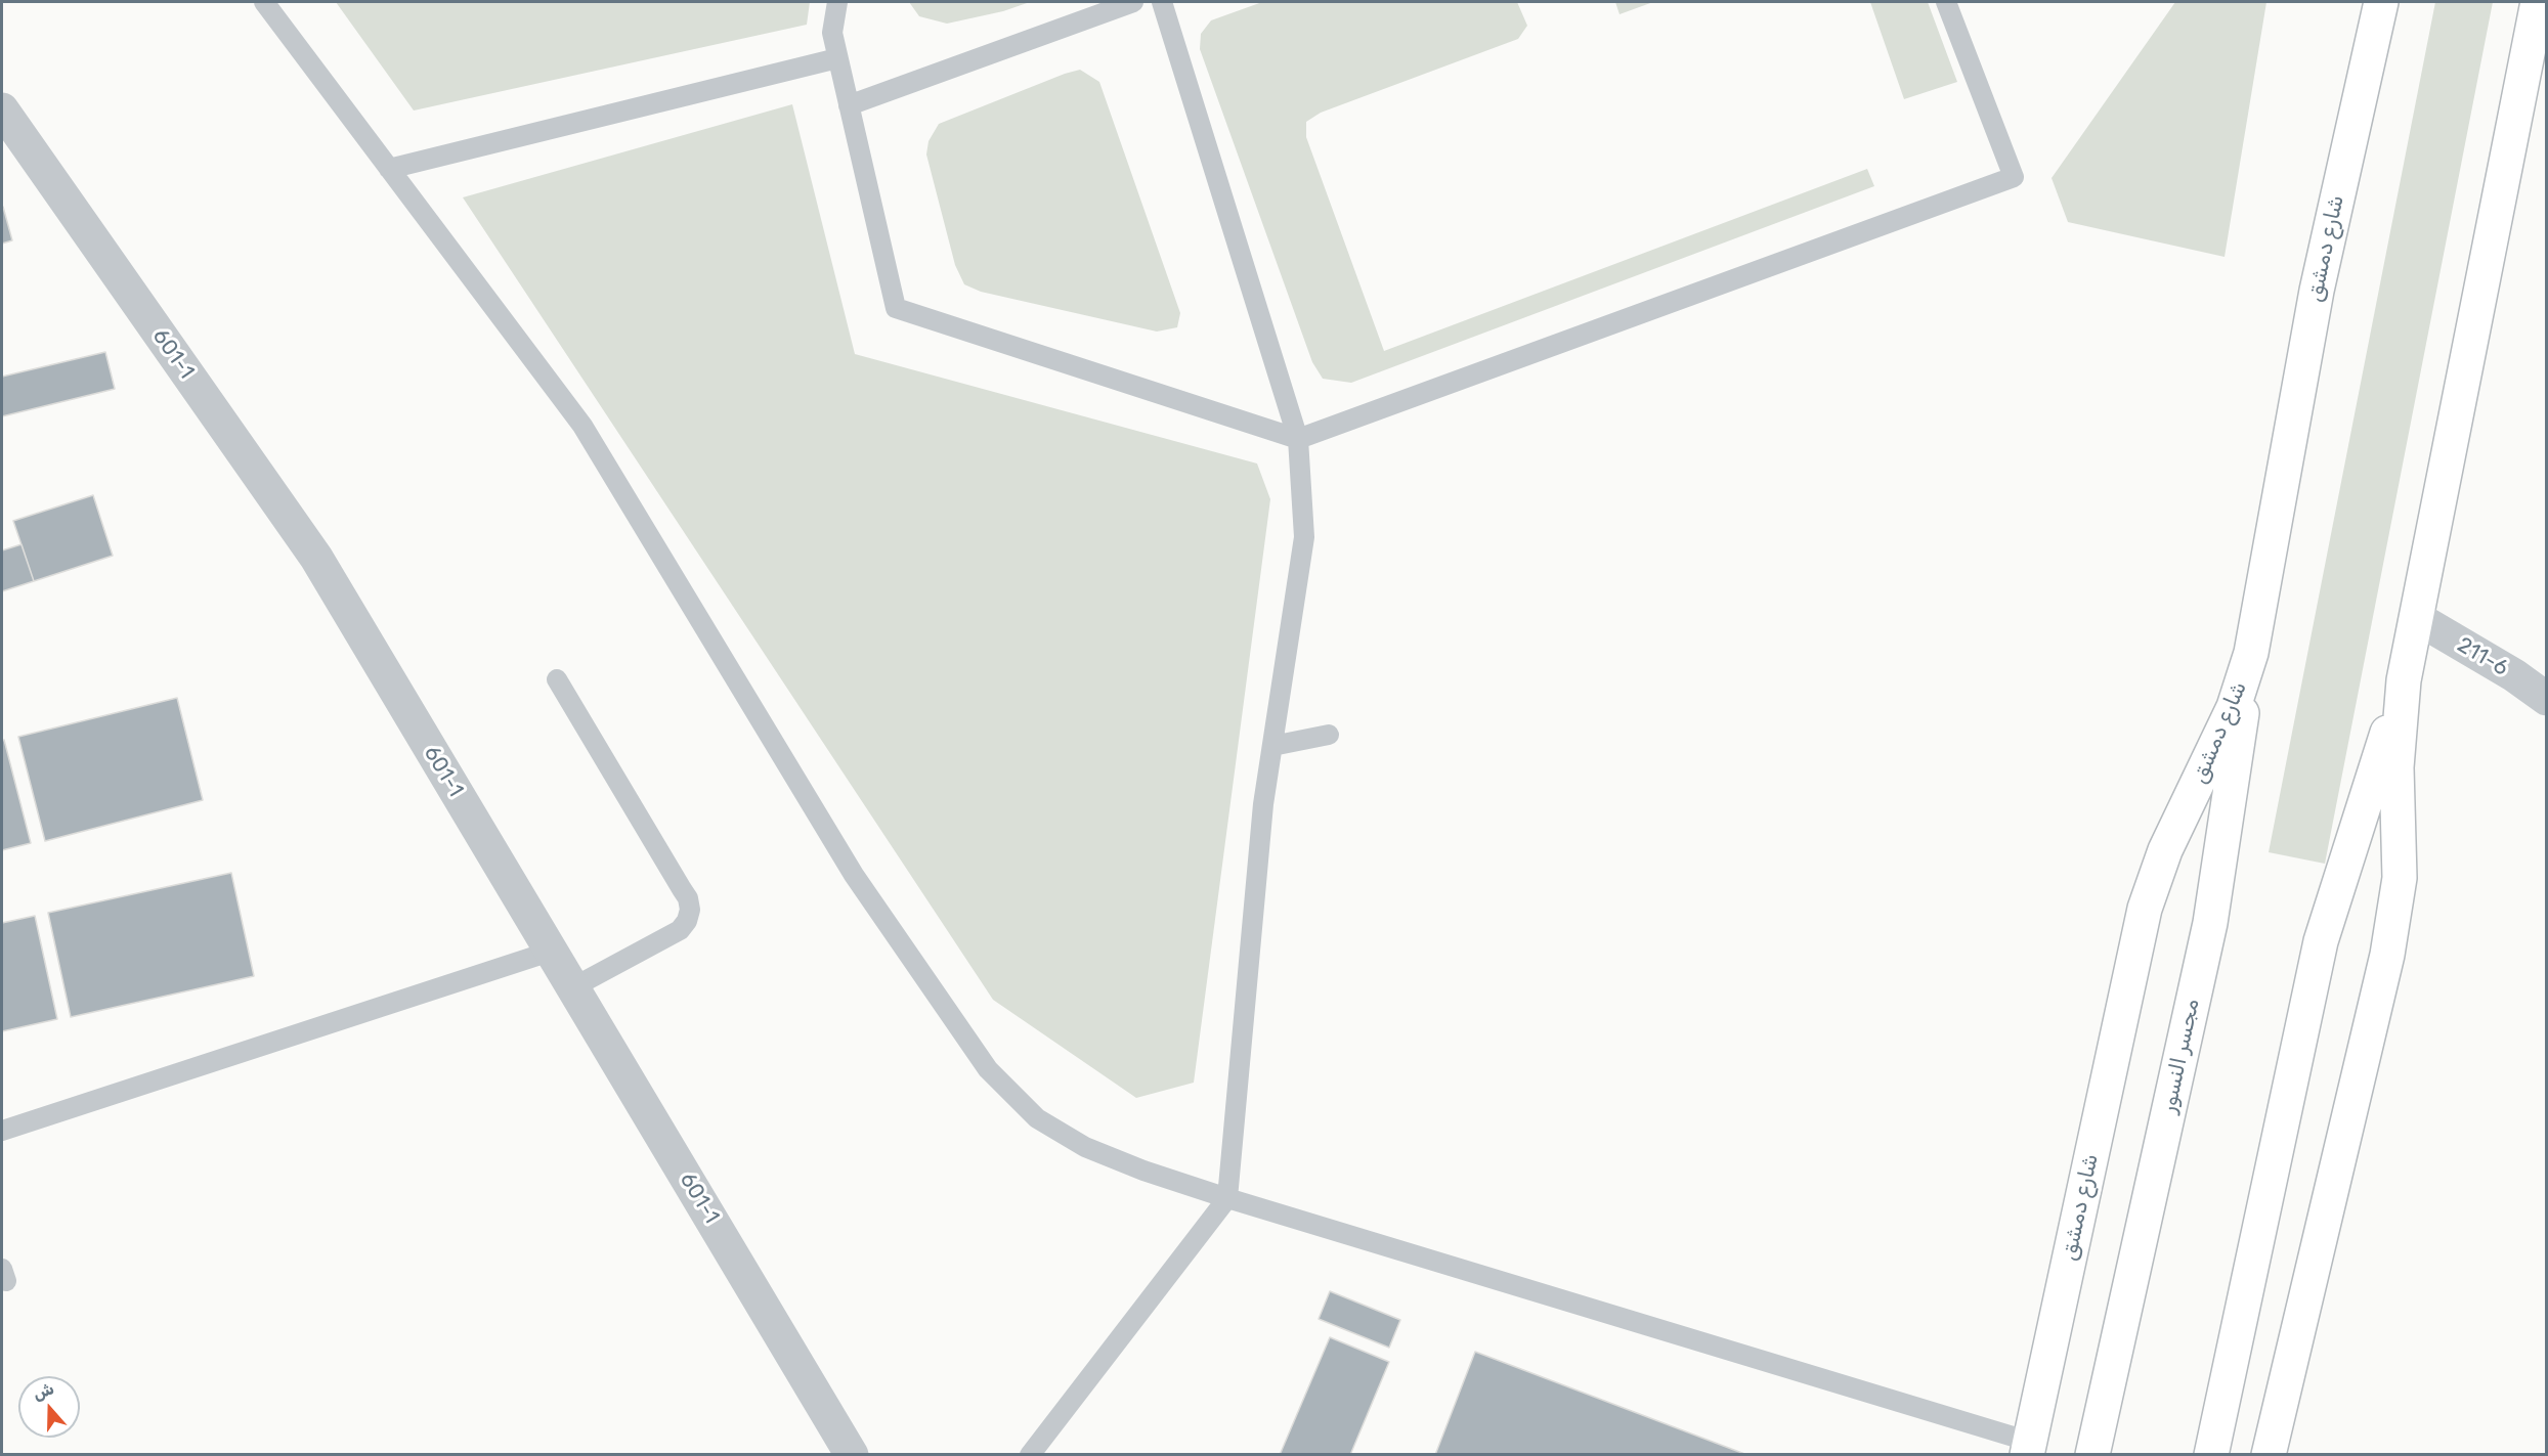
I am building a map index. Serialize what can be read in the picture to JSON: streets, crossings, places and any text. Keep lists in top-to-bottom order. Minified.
{"streets":{"main road":["شارع دمشق","مجسر النسور"],"street":["601-1","211-6"]},"crossings":[["شارع دمشق","مجسر النسور"]],"north":"top"}
